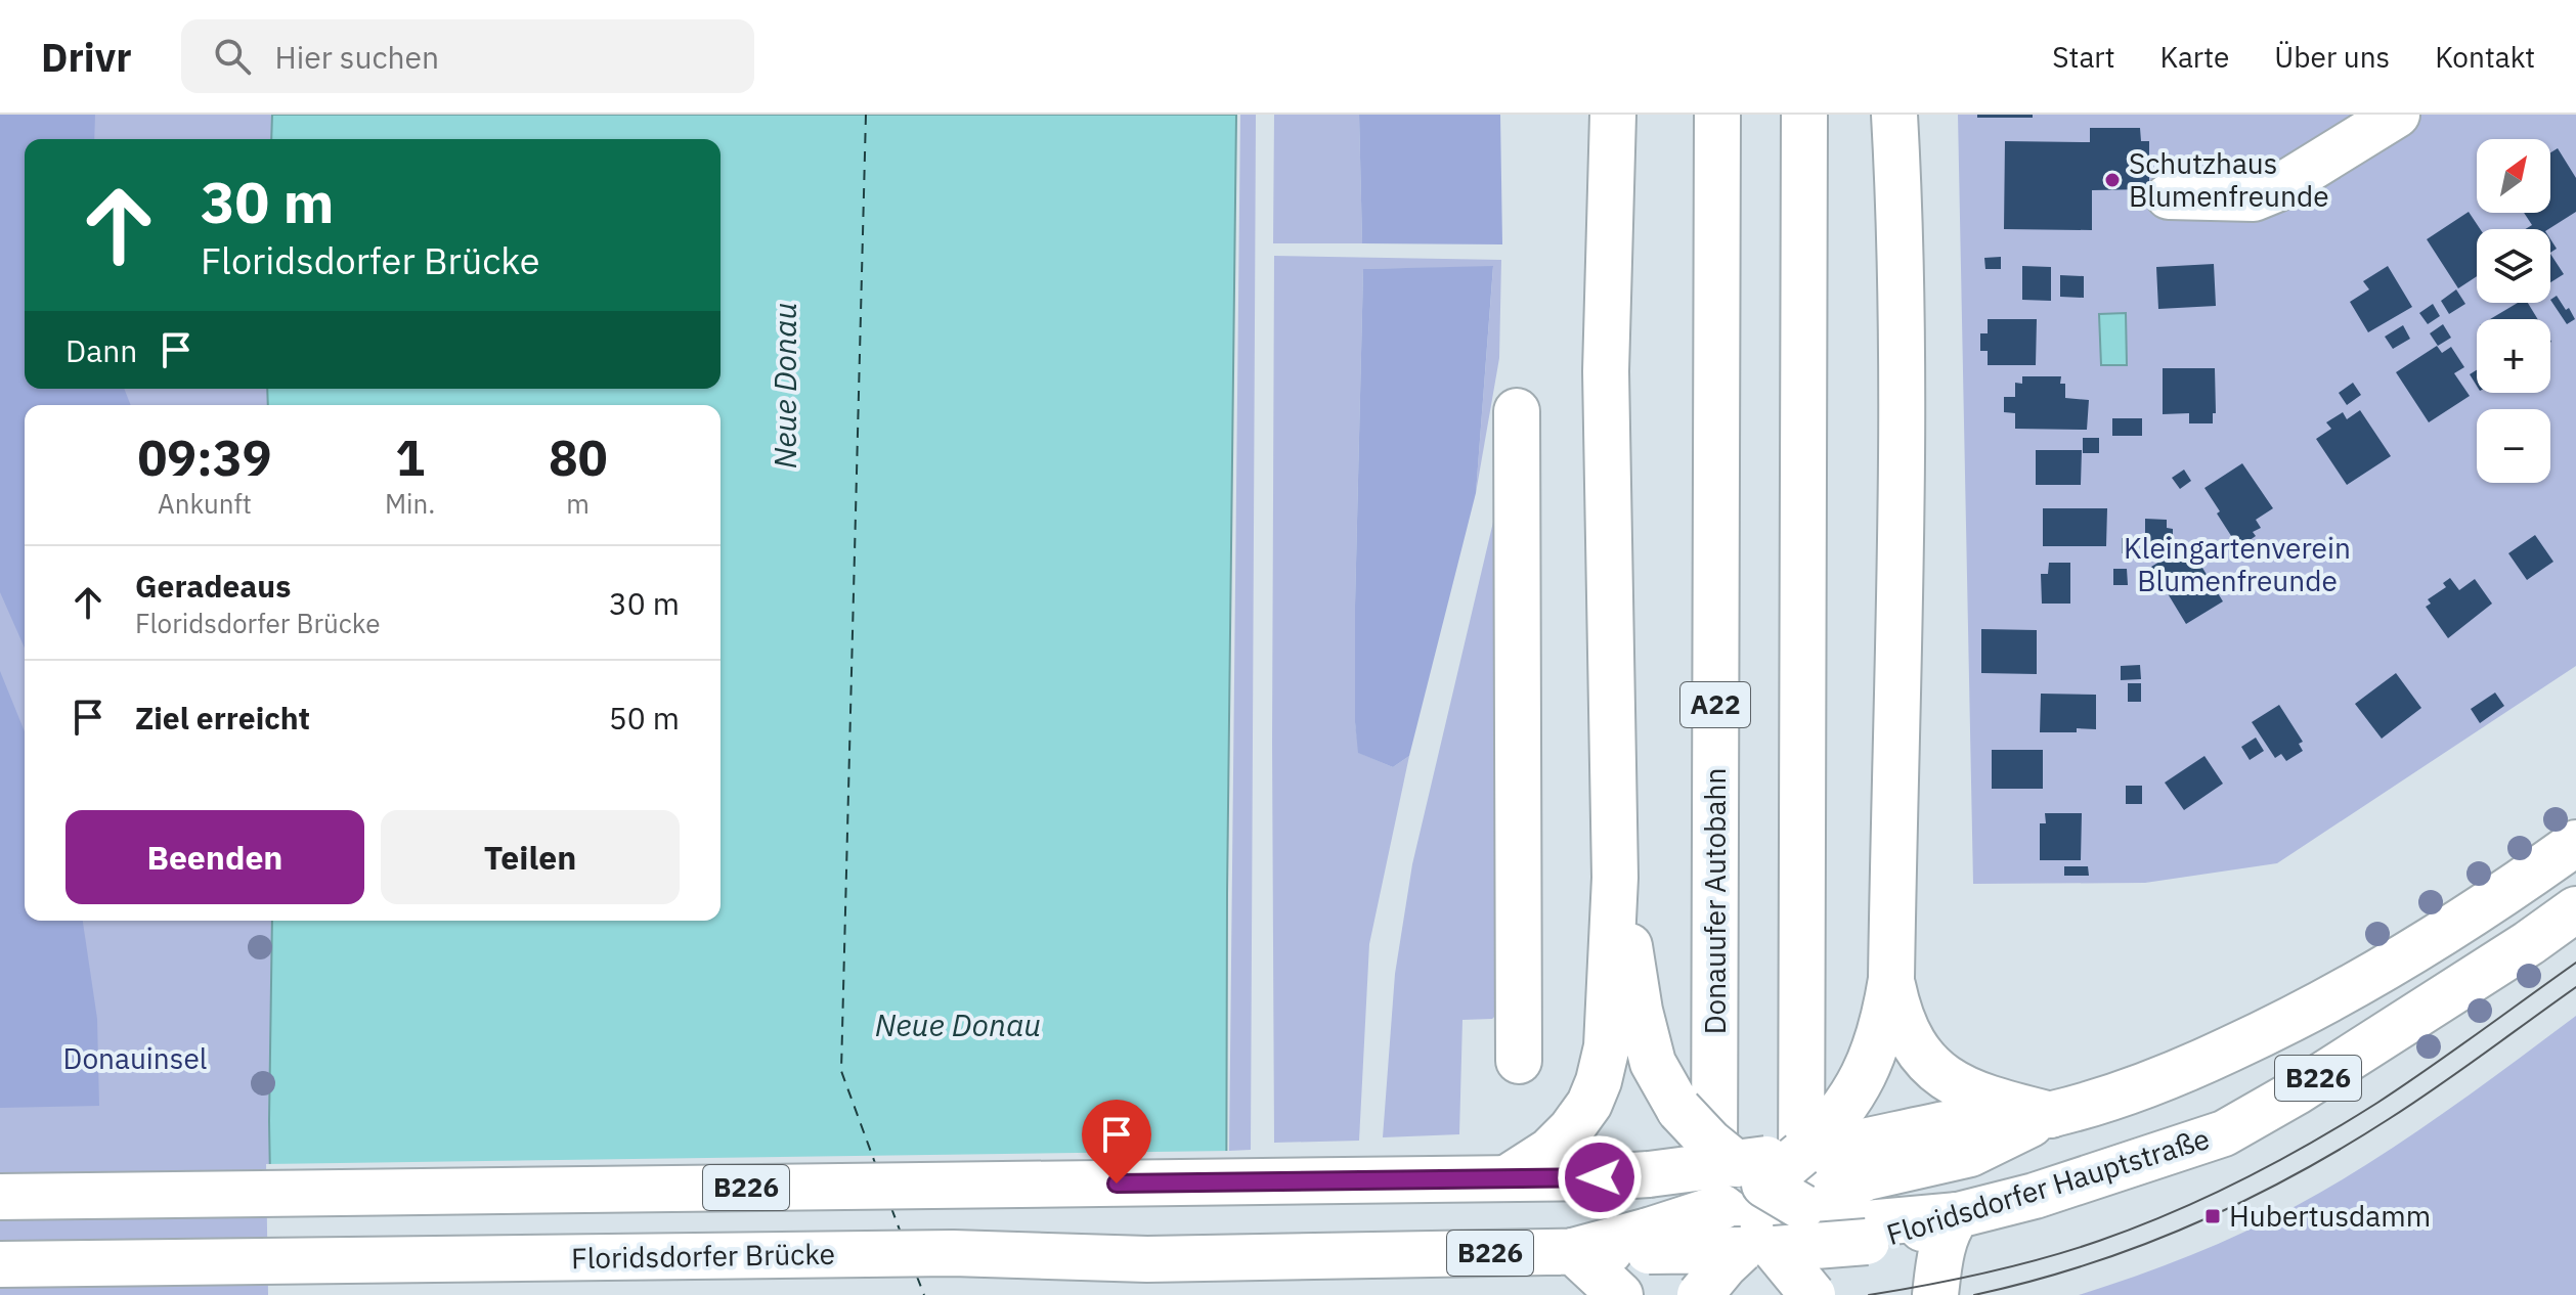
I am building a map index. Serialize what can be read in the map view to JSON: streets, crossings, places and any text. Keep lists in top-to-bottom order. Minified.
{"streets":{"main road":["A22","Donauufer Autobahn","B226","Floridsdorfer Hauptstraße","Floridsdorfer Brücke"]},"water":["Neue Donau"],"parks":["Kleingartenverein Blumenfreunde","Donauinsel"],"places":{"other":["Schutzhaus Blumenfreunde"],"transit":["Hubertusdamm"]},"north":"top right","page":{"header":"Drivr","search":"Hier suchen","nav":["Start","Karte","Über uns","Kontakt"],"map_buttons":["+","−"],"turn":["30 m","Floridsdorfer Brücke"],"then":"Dann","eta":["09:39","Ankunft","1","Min.","80","m"],"list":[{"name":"Geradeaus","note":"Floridsdorfer Brücke","value":"30 m"},{"name":"Ziel erreicht","value":"50 m"}],"buttons":["Beenden","Teilen"]}}
